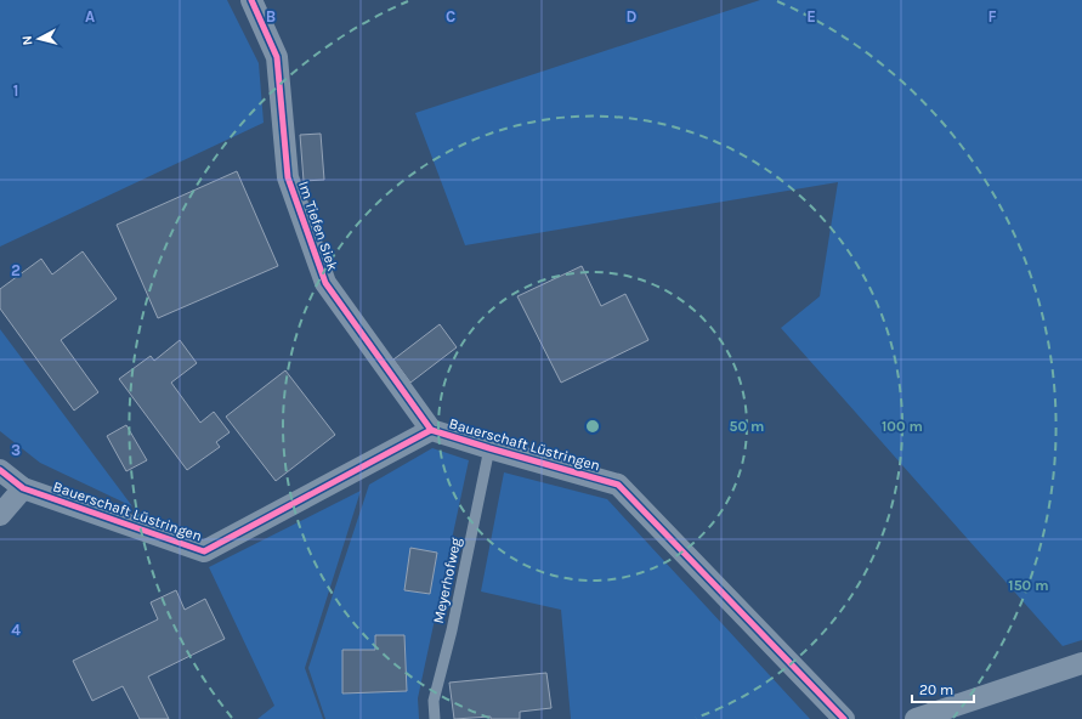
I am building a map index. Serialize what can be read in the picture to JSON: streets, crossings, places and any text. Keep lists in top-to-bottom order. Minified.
{"streets":{"street":["Im Tiefen Siek","Bauerschaft Lüstringen"],"lane":["Meyerhofweg"]},"crossings":[["Im Tiefen Siek","Bauerschaft Lüstringen"],["Bauerschaft Lüstringen","Meyerhofweg"]],"scale_bar":"20 m","north":"left","grid":{"columns":["A","B","C","D","E","F"],"rows":["1","2","3","4"]},"rings":["50 m","100 m","150 m"]}
